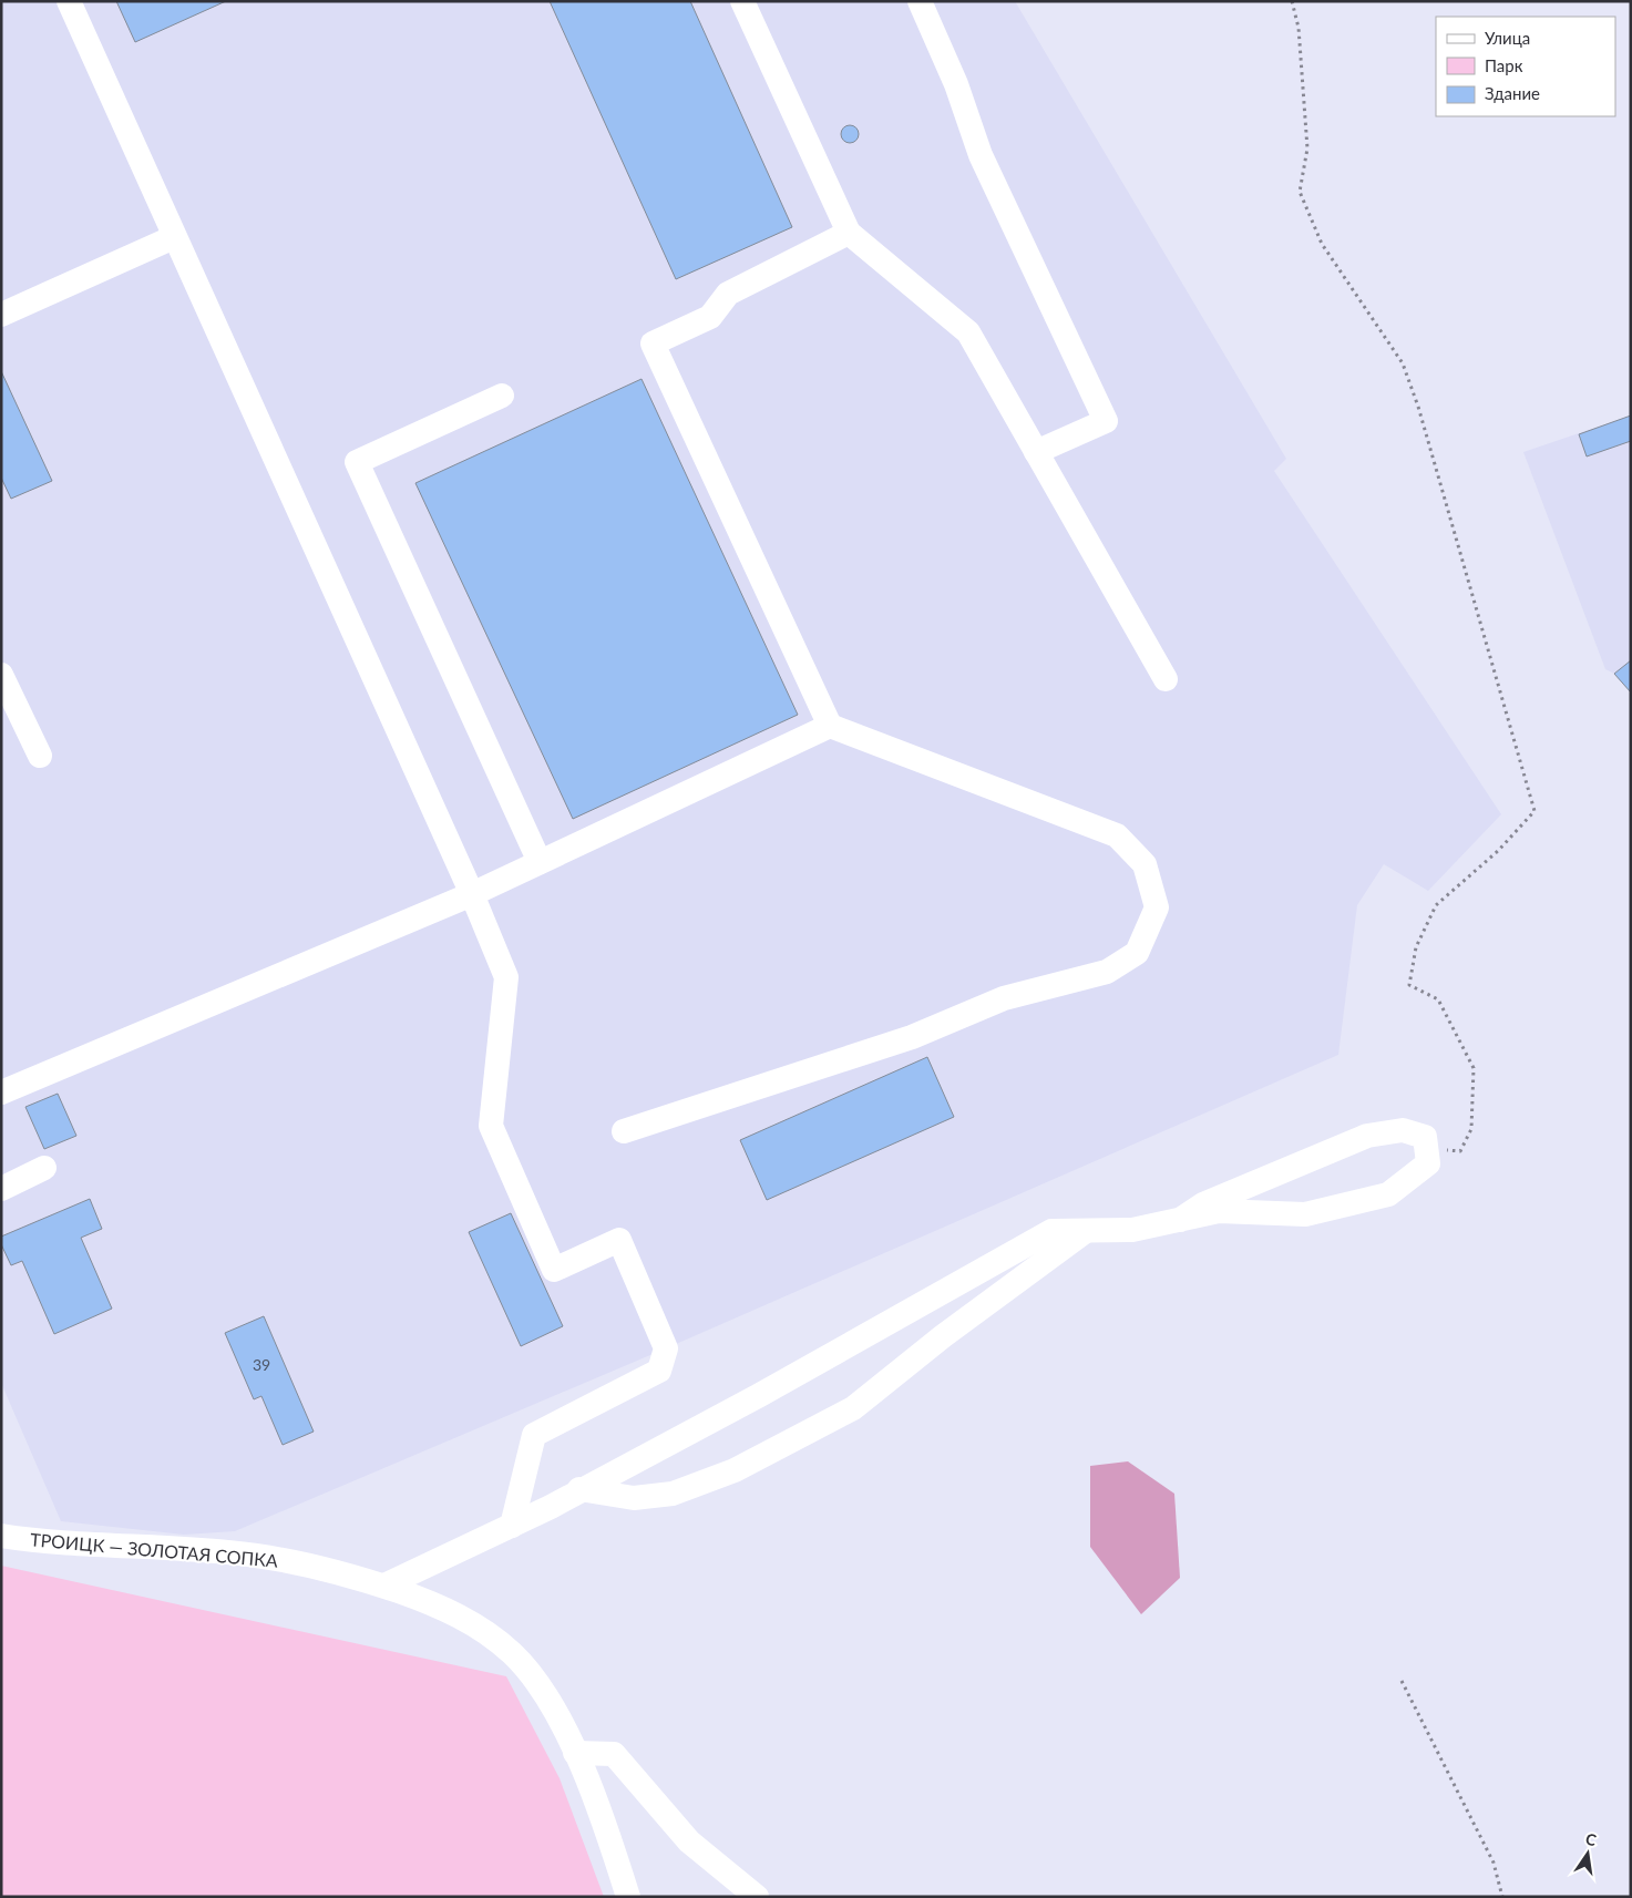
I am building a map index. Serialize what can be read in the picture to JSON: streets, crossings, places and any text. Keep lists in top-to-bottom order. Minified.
{"streets":{"street":["ТРОИЦК — ЗОЛОТАЯ СОПКА"]},"house_numbers":["39"],"legend":["Улица","Парк","Здание"],"north":"top"}
